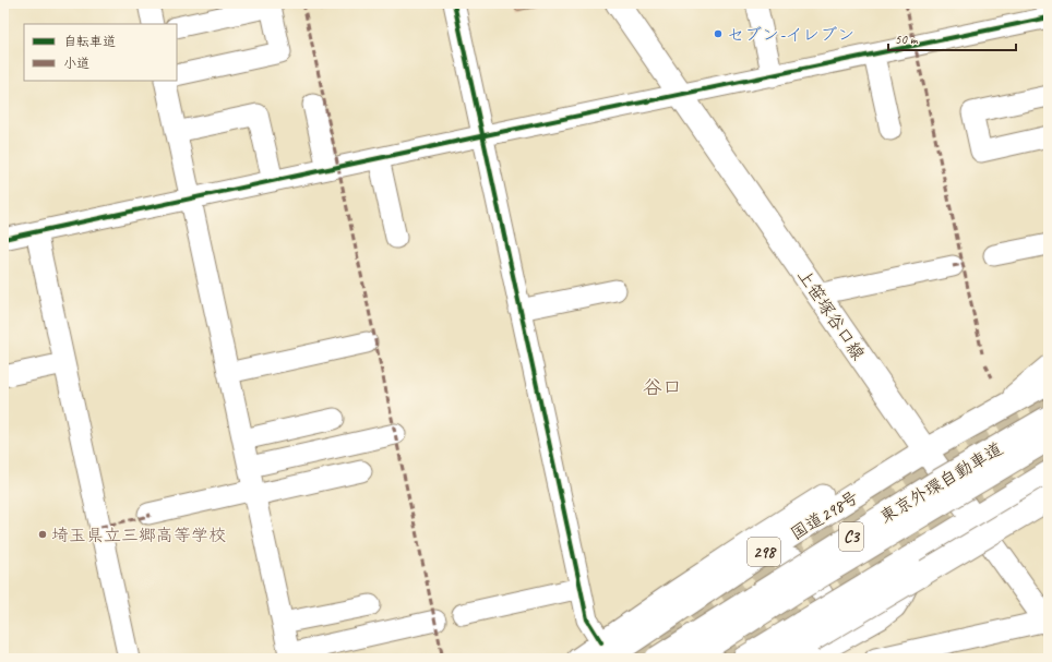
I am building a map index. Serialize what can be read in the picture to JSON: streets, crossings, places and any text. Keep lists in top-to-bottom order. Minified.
{"streets":{"main road":["上笹塚谷口線","東京外環自動車道","国道298号","C3","298"]},"crossings":[["上笹塚谷口線","国道298号"]],"districts":["谷口"],"places":["セブン-イレブン","埼玉県立三郷高等学校"],"legend":["自転車道","小道"],"scale_bar":"50 m"}
